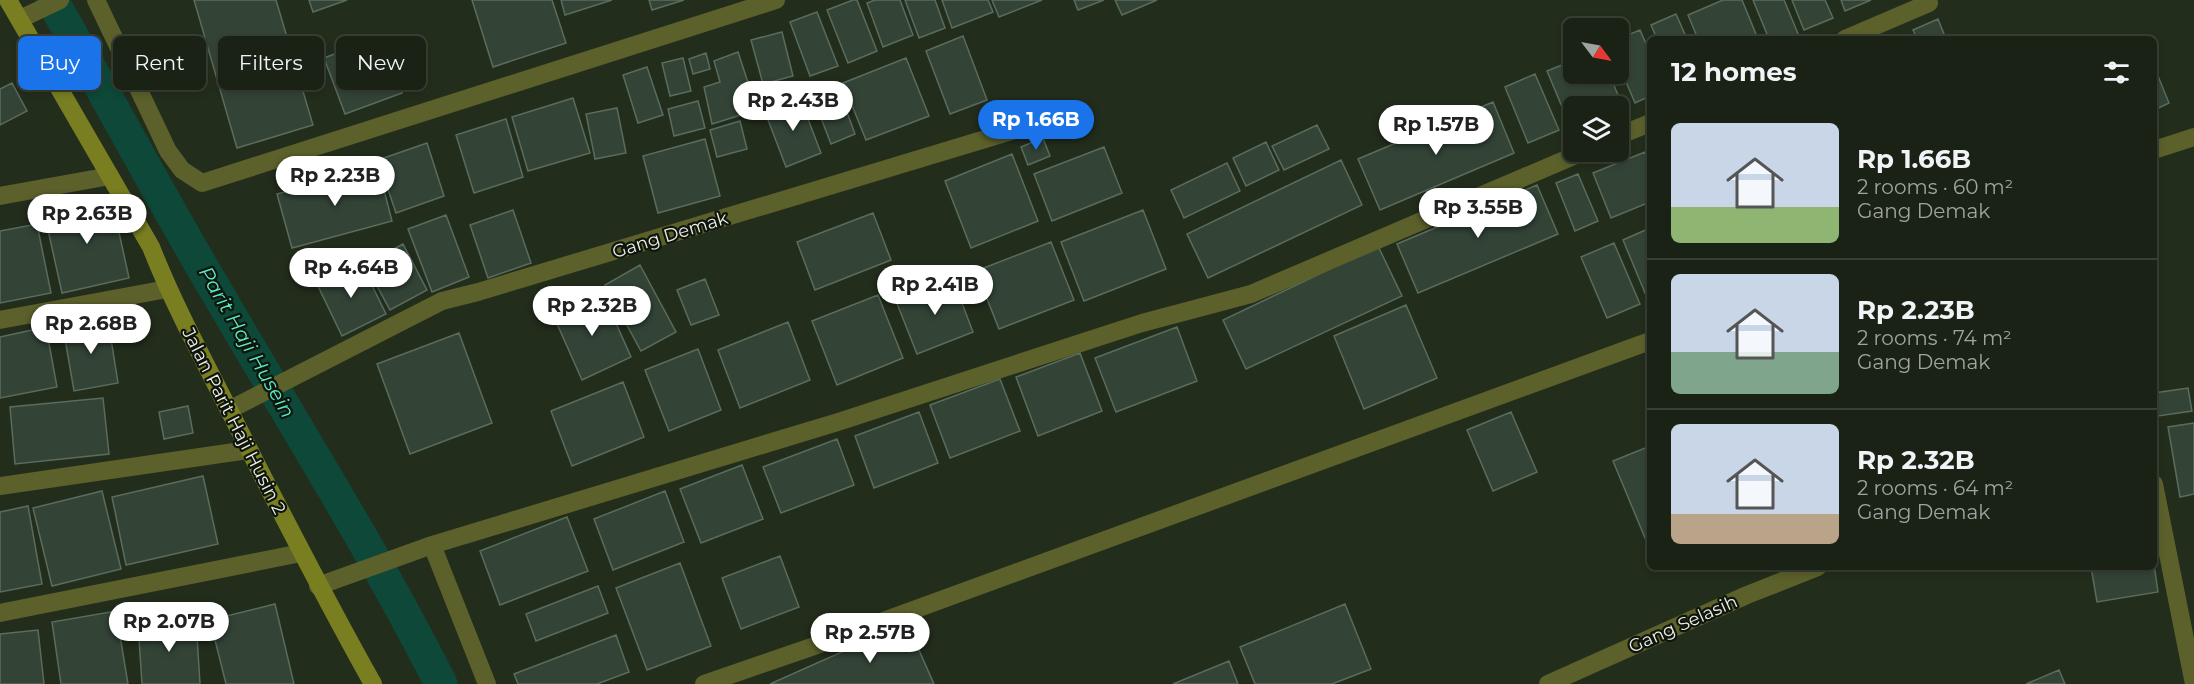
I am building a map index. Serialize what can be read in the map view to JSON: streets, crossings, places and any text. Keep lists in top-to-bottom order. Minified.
{"streets":{"street":["Gang Demak","Jalan Parit Haji Husin 2","Gang Selasih"]},"crossings":[["Gang Demak","Jalan Parit Haji Husin 2"]],"water":["Parit Haji Husein"],"north":"bottom right","page":{"chip":["Buy","Rent","Filters","New"],"heading":"12 homes","price":["Rp 2.43B","Rp 1.66B","Rp 1.57B","Rp 2.23B","Rp 3.55B","Rp 2.63B","Rp 4.64B","Rp 2.41B","Rp 2.32B","Rp 2.68B","Rp 2.07B","Rp 2.57B"],"list":[{"name":"Rp 1.66B","note":"2 rooms · 60 m² · Gang Demak"},{"name":"Rp 2.23B","note":"2 rooms · 74 m² · Gang Demak"},{"name":"Rp 2.32B","note":"2 rooms · 64 m² · Gang Demak"}]}}
